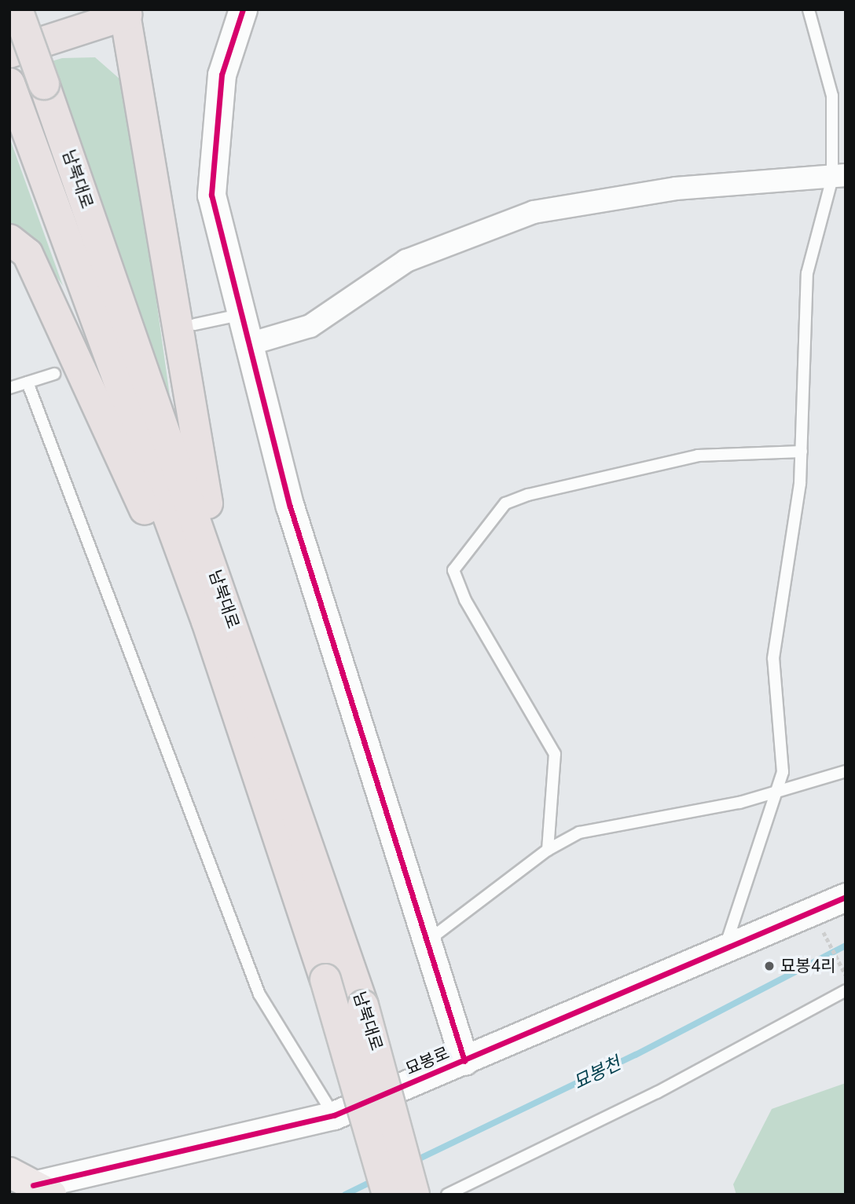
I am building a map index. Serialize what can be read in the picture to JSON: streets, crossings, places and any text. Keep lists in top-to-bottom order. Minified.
{"streets":{"highway":["남북대로"],"street":["묘봉로"]},"water":["묘봉천"],"places":["묘봉4리"]}
